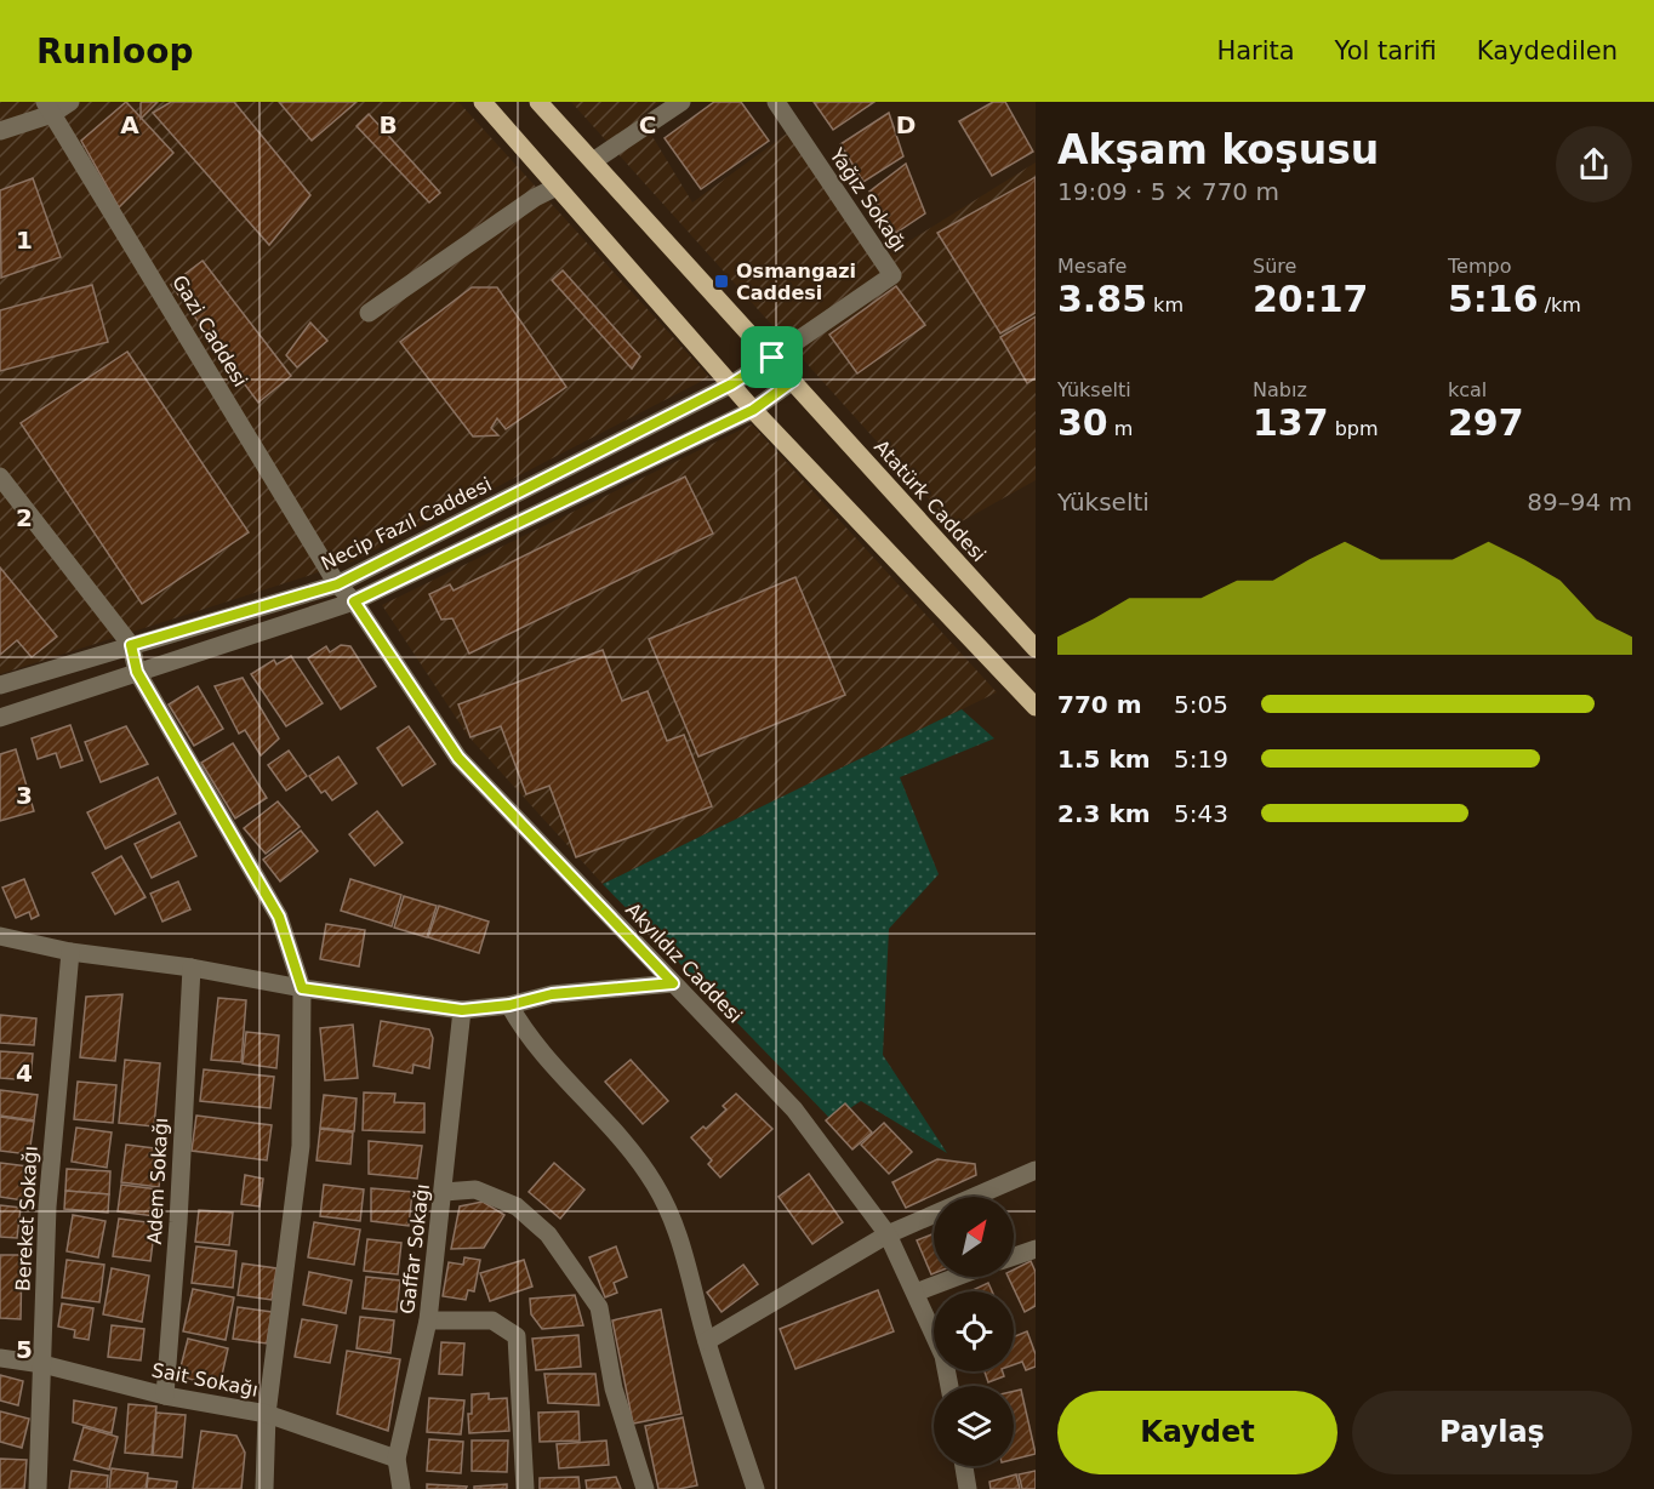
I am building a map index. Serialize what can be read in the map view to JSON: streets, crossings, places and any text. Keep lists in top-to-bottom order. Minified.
{"streets":{"main road":["Atatürk Caddesi"],"street":["Yağız Sokağı","Gazi Caddesi","Necip Fazıl Caddesi","Akyıldız Caddesi","Adem Sokağı","Bereket Sokağı","Gaffar Sokağı","Sait Sokağı"]},"crossings":[["Yağız Sokağı","Atatürk Caddesi"],["Gazi Caddesi","Necip Fazıl Caddesi"],["Gazi Caddesi","Akyıldız Caddesi"],["Necip Fazıl Caddesi","Akyıldız Caddesi"],["Adem Sokağı","Sait Sokağı"],["Bereket Sokağı","Sait Sokağı"],["Gaffar Sokağı","Sait Sokağı"]],"places":{"transit":["Osmangazi Caddesi"]},"north":"top right","page":{"header":"Runloop","nav":["Harita","Yol tarifi","Kaydedilen"],"heading":["Akşam koşusu","19:09 · 5 × 770 m"],"stats":[["Mesafe","3.85 km"],["Süre","20:17"],["Tempo","5:16 /km"],["Yükselti","30 m"],["Nabız","137 bpm"],["kcal","297"]],"chart":["Yükselti","89–94 m"],"list":[{"name":"770 m","note":"5:05"},{"name":"1.5 km","note":"5:19"},{"name":"2.3 km","note":"5:43"}],"buttons":["Kaydet","Paylaş"]},"grid":{"columns":["A","B","C","D"],"rows":["1","2","3","4","5"]}}
